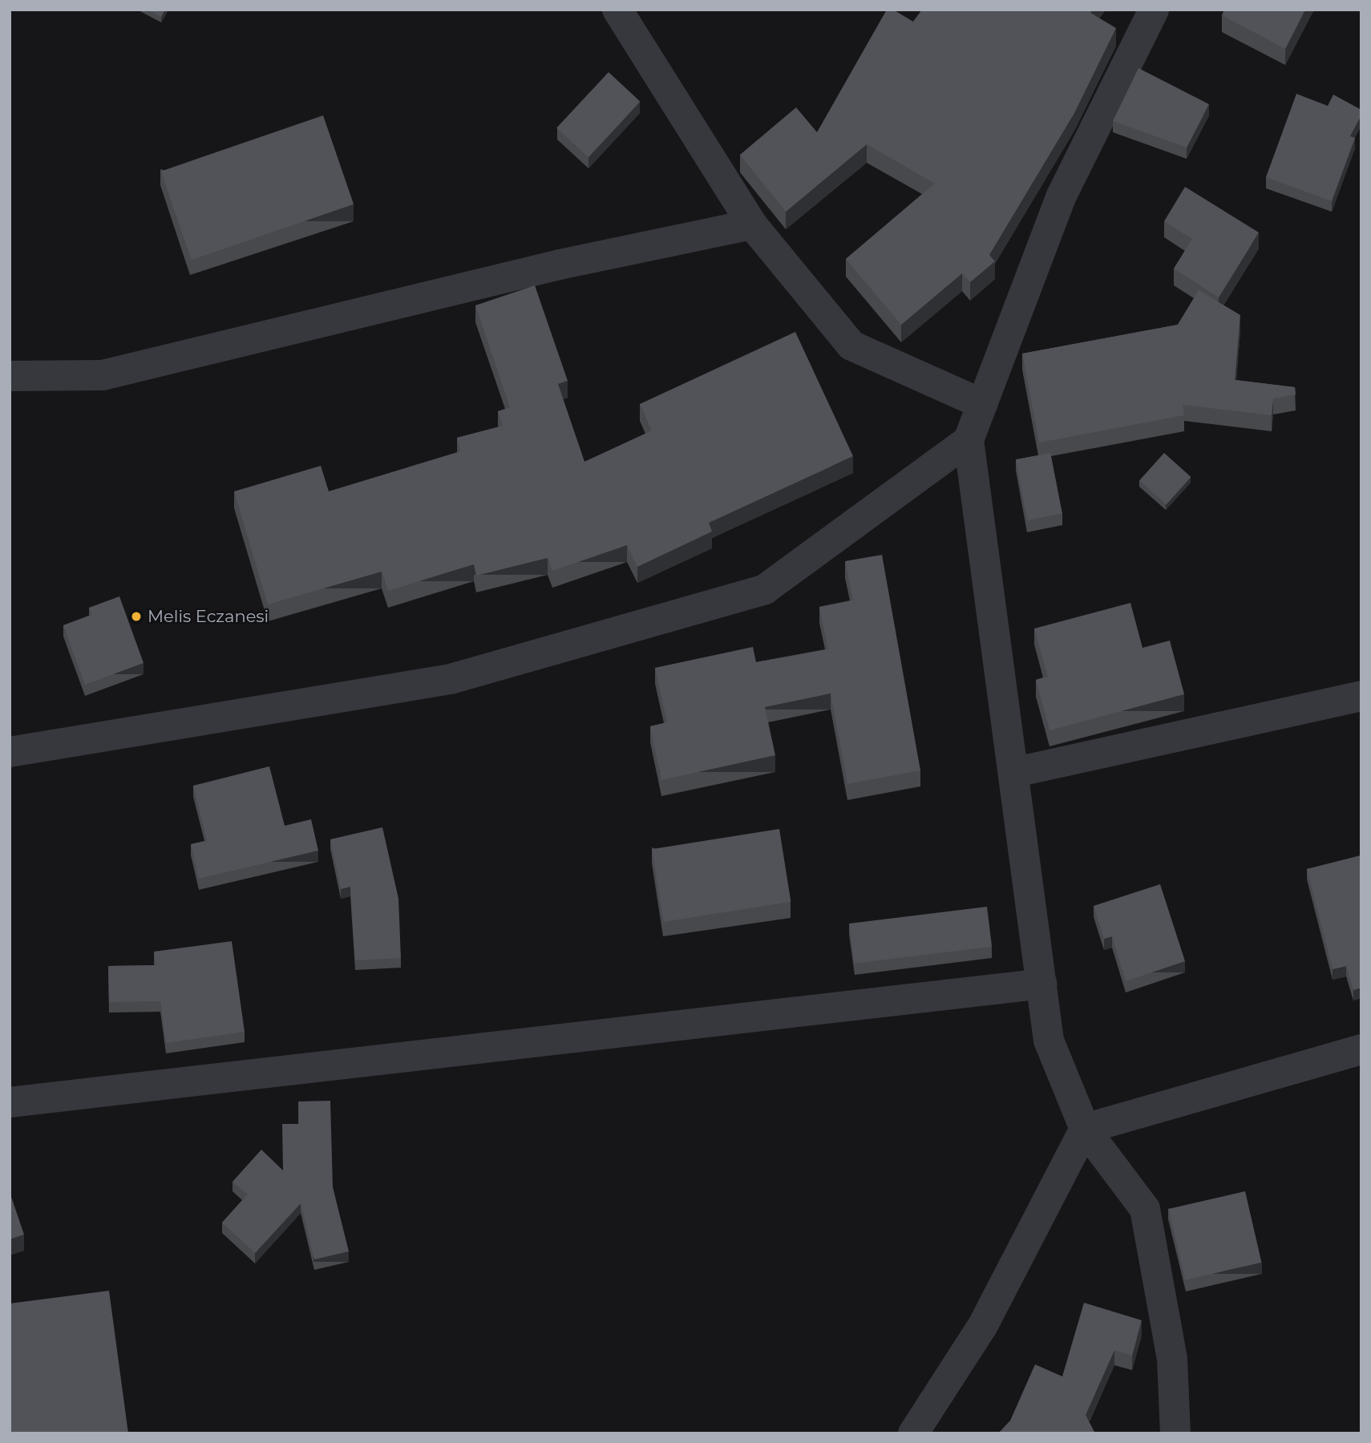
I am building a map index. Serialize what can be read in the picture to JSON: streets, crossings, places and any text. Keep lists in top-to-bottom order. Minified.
{"places":["Melis Eczanesi"]}
